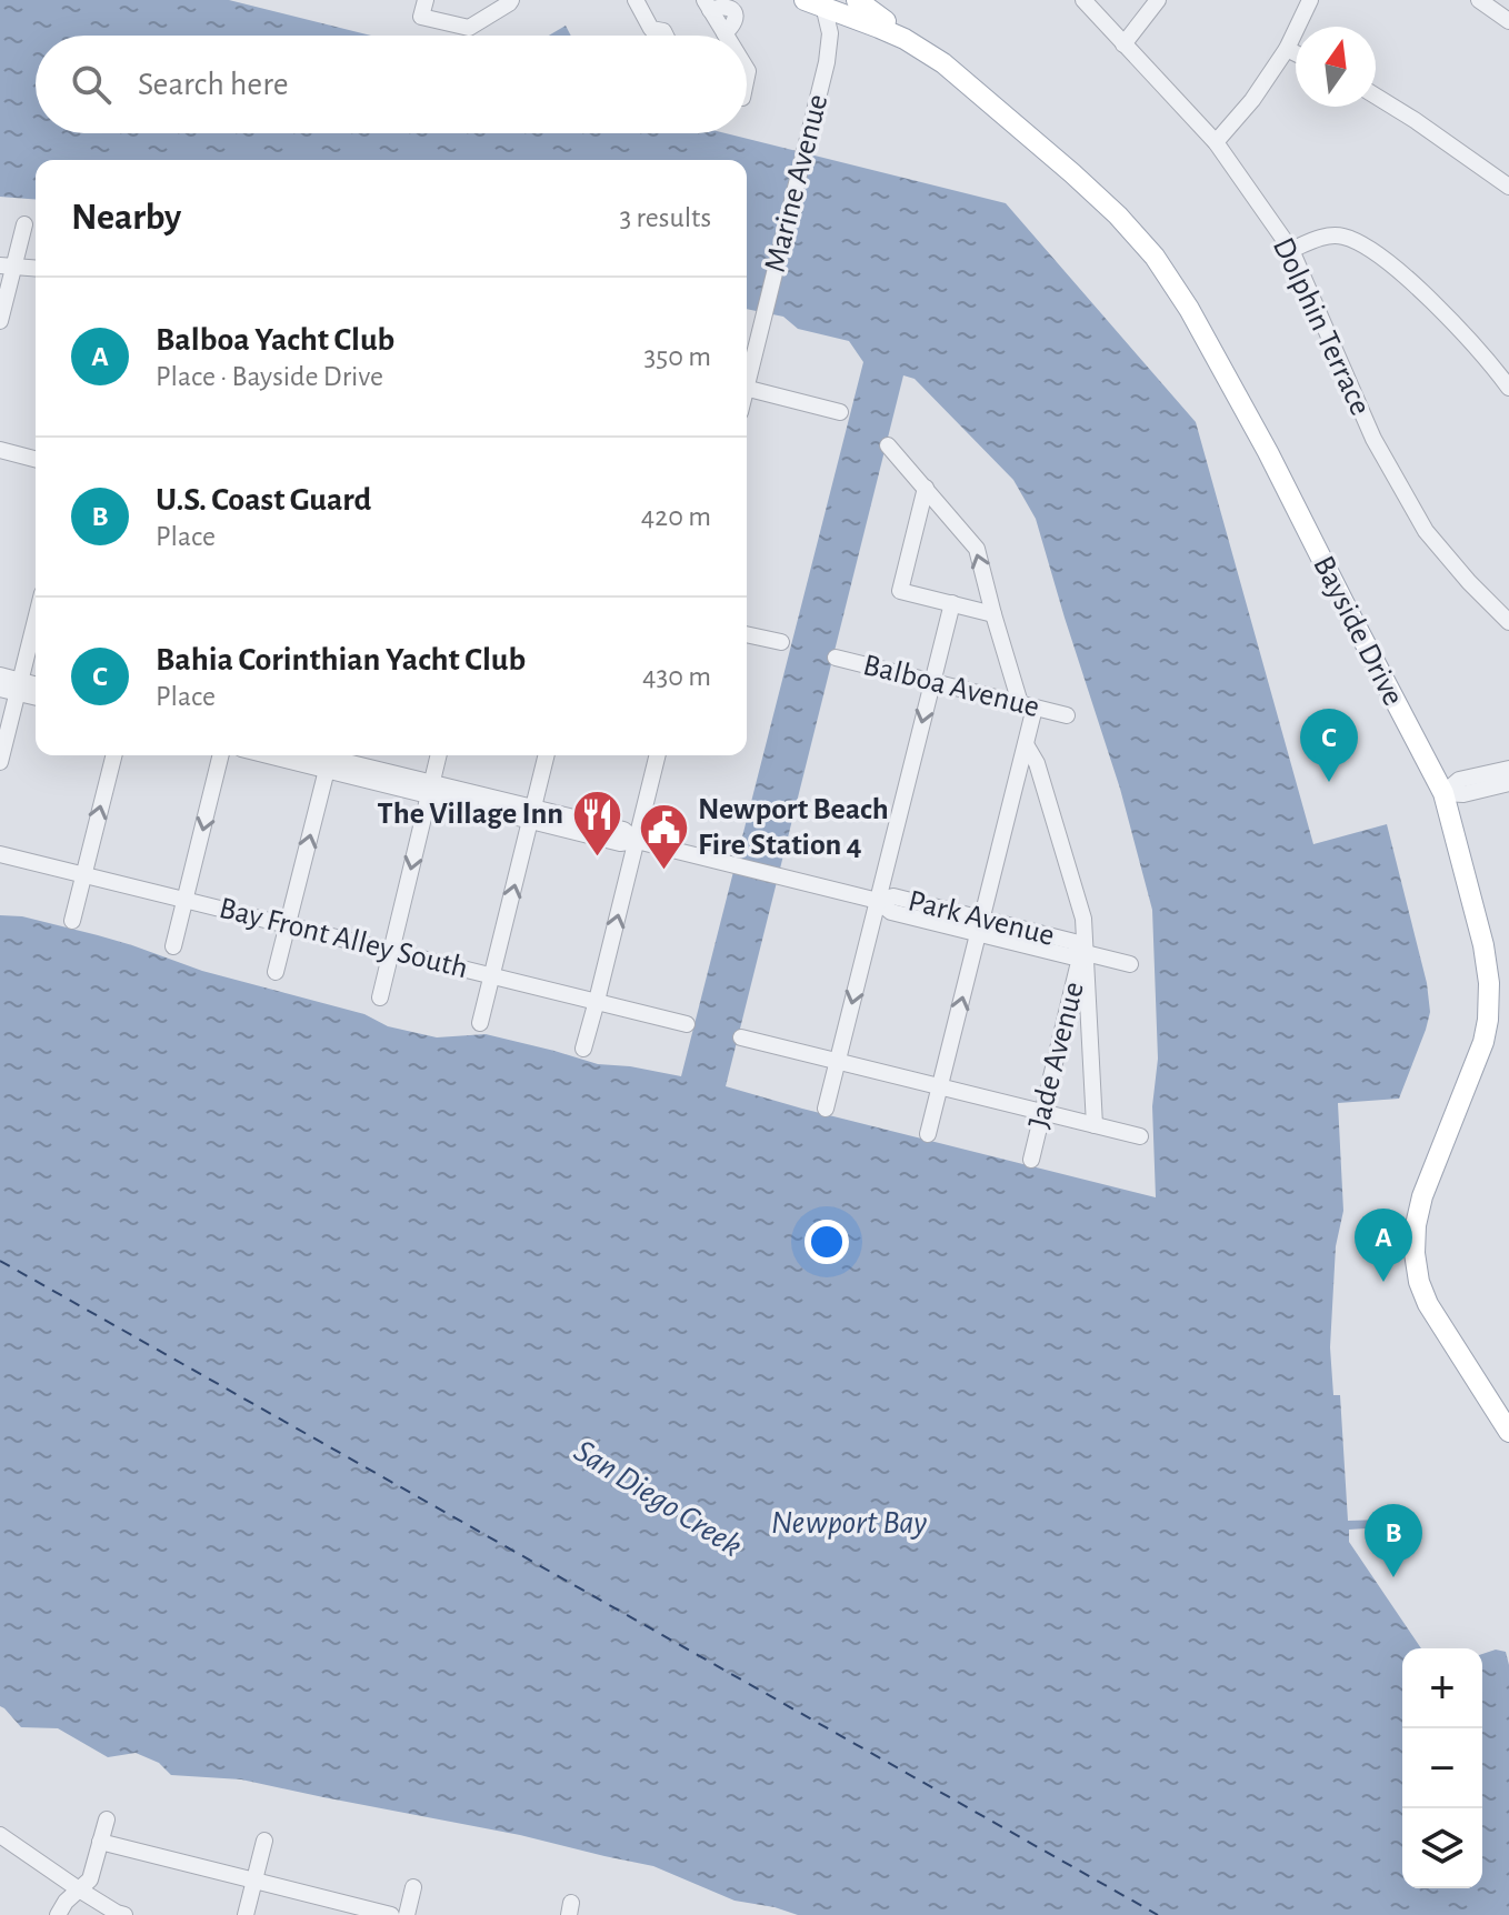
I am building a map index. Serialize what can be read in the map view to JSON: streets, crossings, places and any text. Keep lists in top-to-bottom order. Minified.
{"streets":{"main road":["Bayside Drive"],"street":["Marine Avenue","Dolphin Terrace","Balboa Avenue","Park Avenue","Bay Front Alley South","Jade Avenue"]},"crossings":[["Marine Avenue","Bayside Drive"],["Park Avenue","Jade Avenue"]],"water":["San Diego Creek","Newport Bay"],"places":{"restaurant":["The Village Inn"],"public building":["Newport Beach Fire Station 4"]},"north":"top","page":{"search":"Search here","heading":["Nearby","3 results"],"list":[{"mark":"A","name":"Balboa Yacht Club","note":"Place · Bayside Drive","value":"350 m"},{"mark":"B","name":"U.S. Coast Guard","note":"Place","value":"420 m"},{"mark":"C","name":"Bahia Corinthian Yacht Club","note":"Place","value":"430 m"}],"pins":["C","A","B"],"map_buttons":["+","−"]}}
